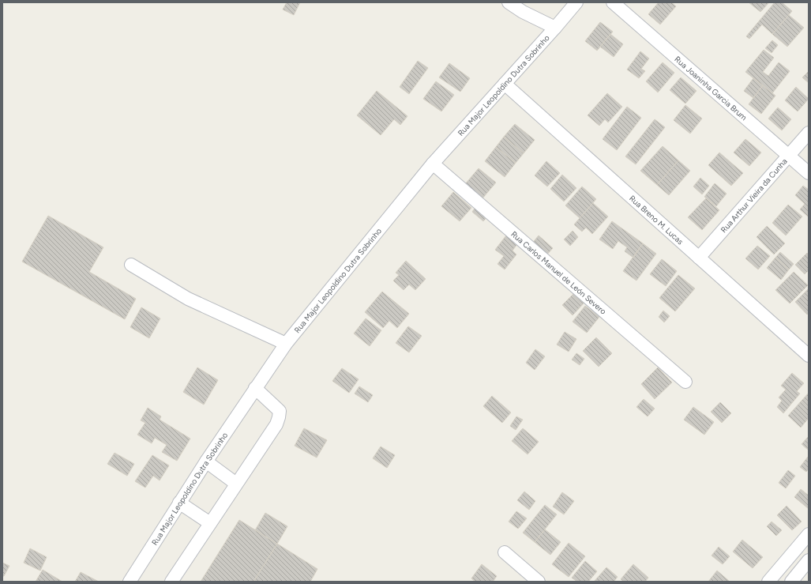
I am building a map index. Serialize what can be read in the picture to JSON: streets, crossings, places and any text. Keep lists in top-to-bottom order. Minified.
{"streets":{"street":["Rua Major Leopoldino Dutra Sobrinho","Rua Joaninha Garcia Brum","Rua Arthur Vieira da Cunha","Rua Breno M. Lucas","Rua Carlos Manuel de León Severo"]},"crossings":[["Rua Major Leopoldino Dutra Sobrinho","Rua Breno M. Lucas"],["Rua Major Leopoldino Dutra Sobrinho","Rua Carlos Manuel de León Severo"],["Rua Joaninha Garcia Brum","Rua Arthur Vieira da Cunha"],["Rua Arthur Vieira da Cunha","Rua Breno M. Lucas"]]}
